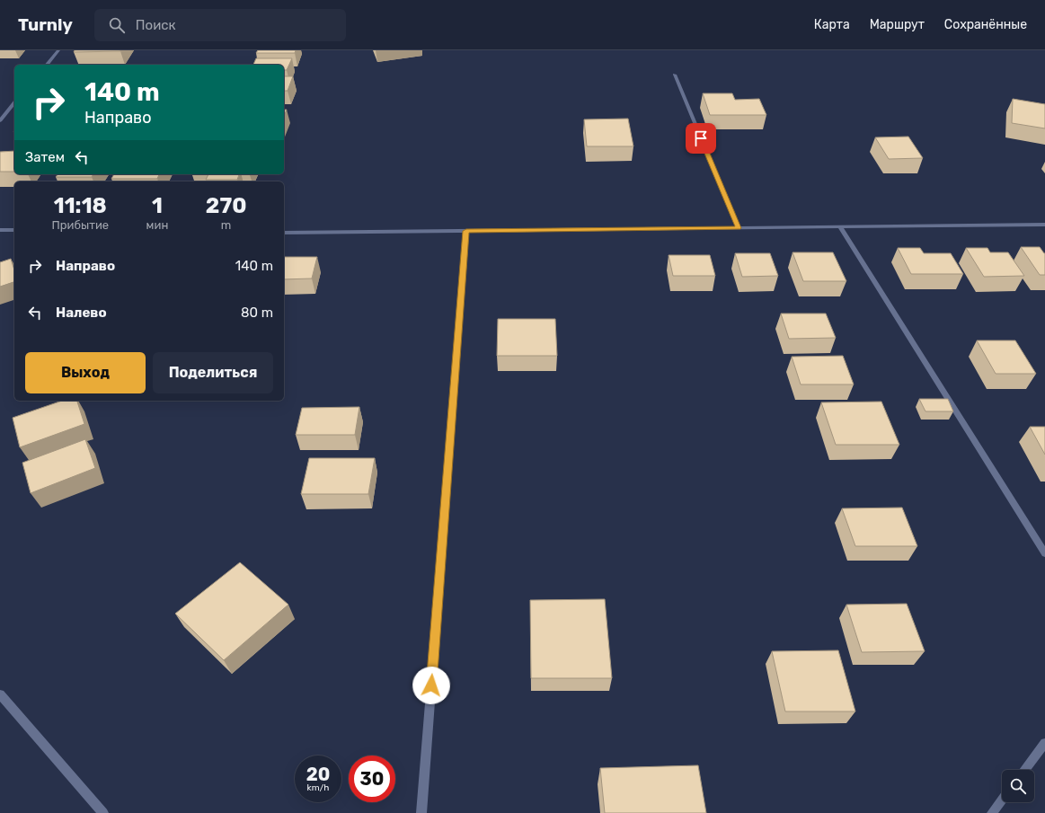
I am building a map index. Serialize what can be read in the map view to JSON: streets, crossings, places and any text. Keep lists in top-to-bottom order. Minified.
{"page":{"header":"Turnly","search":"Поиск","nav":["Карта","Маршрут","Сохранённые"],"turn":["140 m","Направо"],"then":"Затем","eta":["11:18","Прибытие","1","мин","270","m"],"list":[{"name":"Направо","value":"140 m"},{"name":"Налево","value":"80 m"}],"buttons":["Выход","Поделиться"],"speed":"20 km/h","limit":"30"}}
